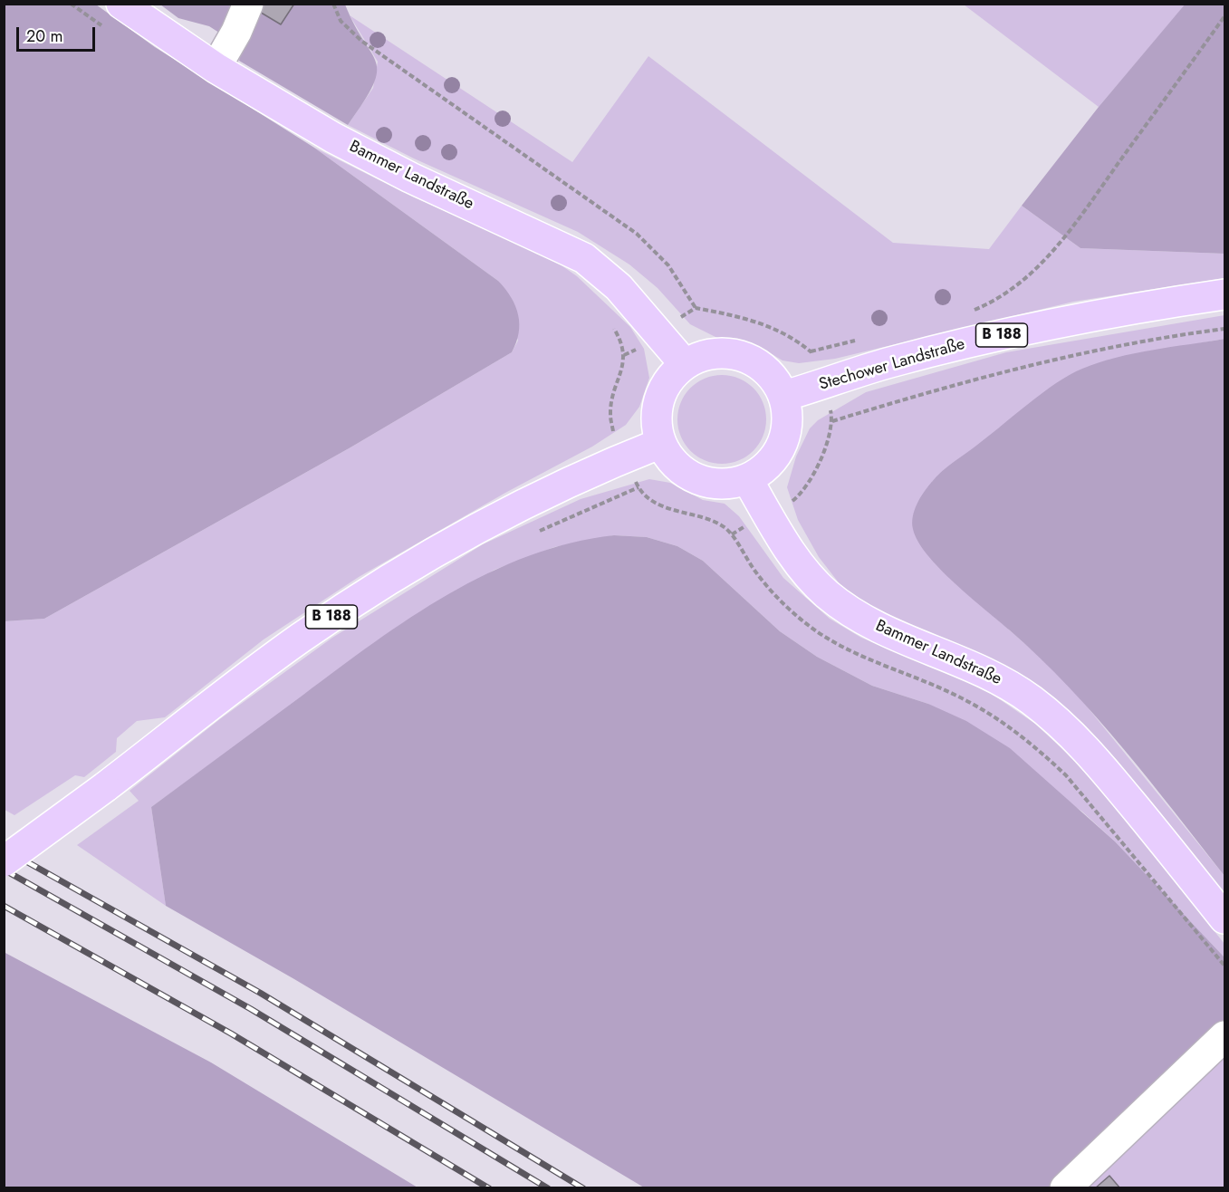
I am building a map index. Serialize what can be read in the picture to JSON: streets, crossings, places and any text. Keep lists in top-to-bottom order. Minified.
{"streets":{"main road":["Bammer Landstraße","B 188","Stechower Landstraße"]},"crossings":[["Bammer Landstraße","B 188"],["Bammer Landstraße","Stechower Landstraße"],["B 188","Stechower Landstraße"]],"scale_bar":"20 m"}
